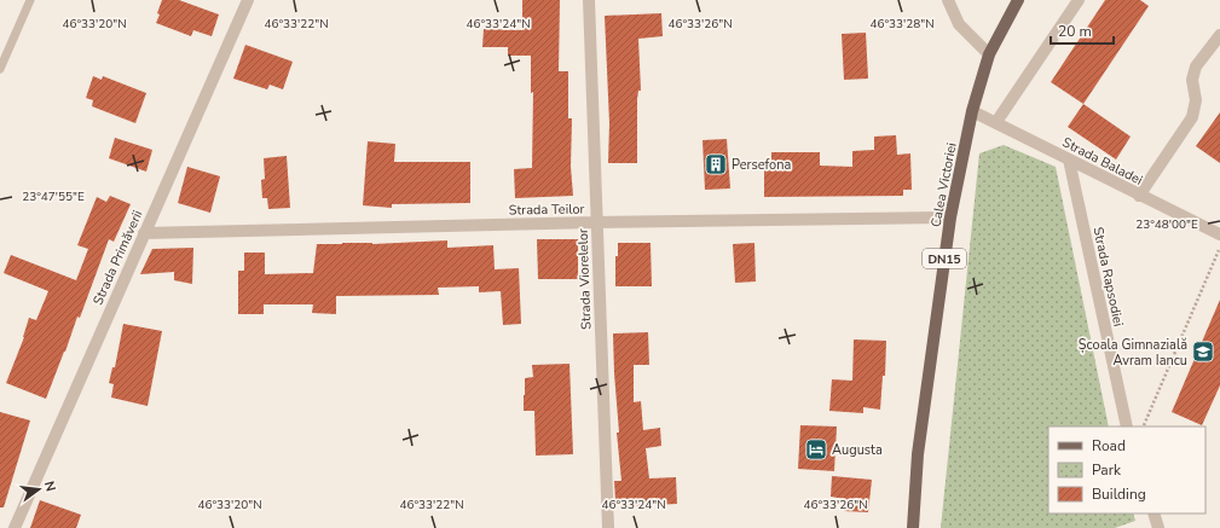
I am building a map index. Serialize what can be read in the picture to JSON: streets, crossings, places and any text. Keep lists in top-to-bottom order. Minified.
{"streets":{"main road":["Calea Victoriei","DN15"],"street":["Strada Baladei","Strada Teilor","Strada Primăverii","Strada Rapsodiei","Strada Viorelelor"]},"crossings":[["Strada Baladei","Calea Victoriei"],["Strada Baladei","Strada Rapsodiei"],["Calea Victoriei","Strada Teilor"],["Strada Teilor","Strada Primăverii"],["Strada Teilor","Strada Viorelelor"]],"places":{"building":["Persefona"],"school or university":["Școala Gimnazială Avram Iancu"],"hotel":["Augusta"]},"legend":["Road","Park","Building"],"scale_bar":"20 m","north":"right","coordinates":["46°33'20\"N","46°33'22\"N","46°33'24\"N","46°33'26\"N","46°33'28\"N","23°47'55\"E","23°48'00\"E"]}
